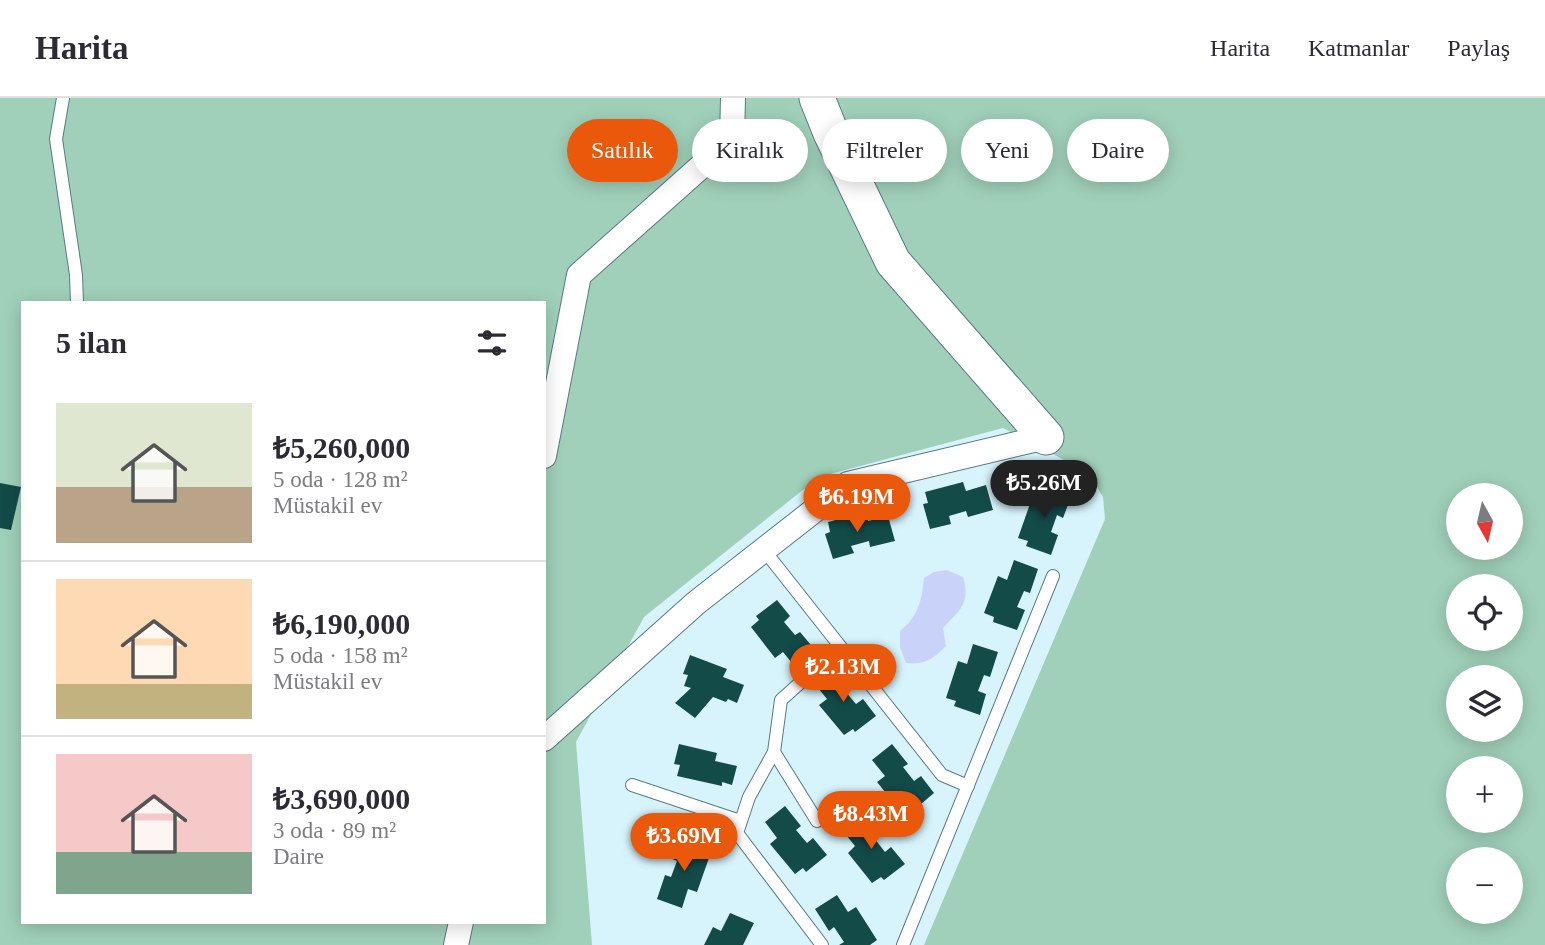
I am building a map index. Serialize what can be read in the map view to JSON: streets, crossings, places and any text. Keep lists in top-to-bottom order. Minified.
{"north":"bottom","page":{"header":"Harita","nav":["Harita","Katmanlar","Paylaş"],"chip":["Satılık","Kiralık","Filtreler","Yeni","Daire"],"heading":"5 ilan","list":[{"name":"₺5,260,000","note":"5 oda · 128 m² · Müstakil ev"},{"name":"₺6,190,000","note":"5 oda · 158 m² · Müstakil ev"},{"name":"₺3,690,000","note":"3 oda · 89 m² · Daire"}],"price":["₺5.26M","₺6.19M","₺2.13M","₺8.43M","₺3.69M"],"map_buttons":["+","−"]}}
